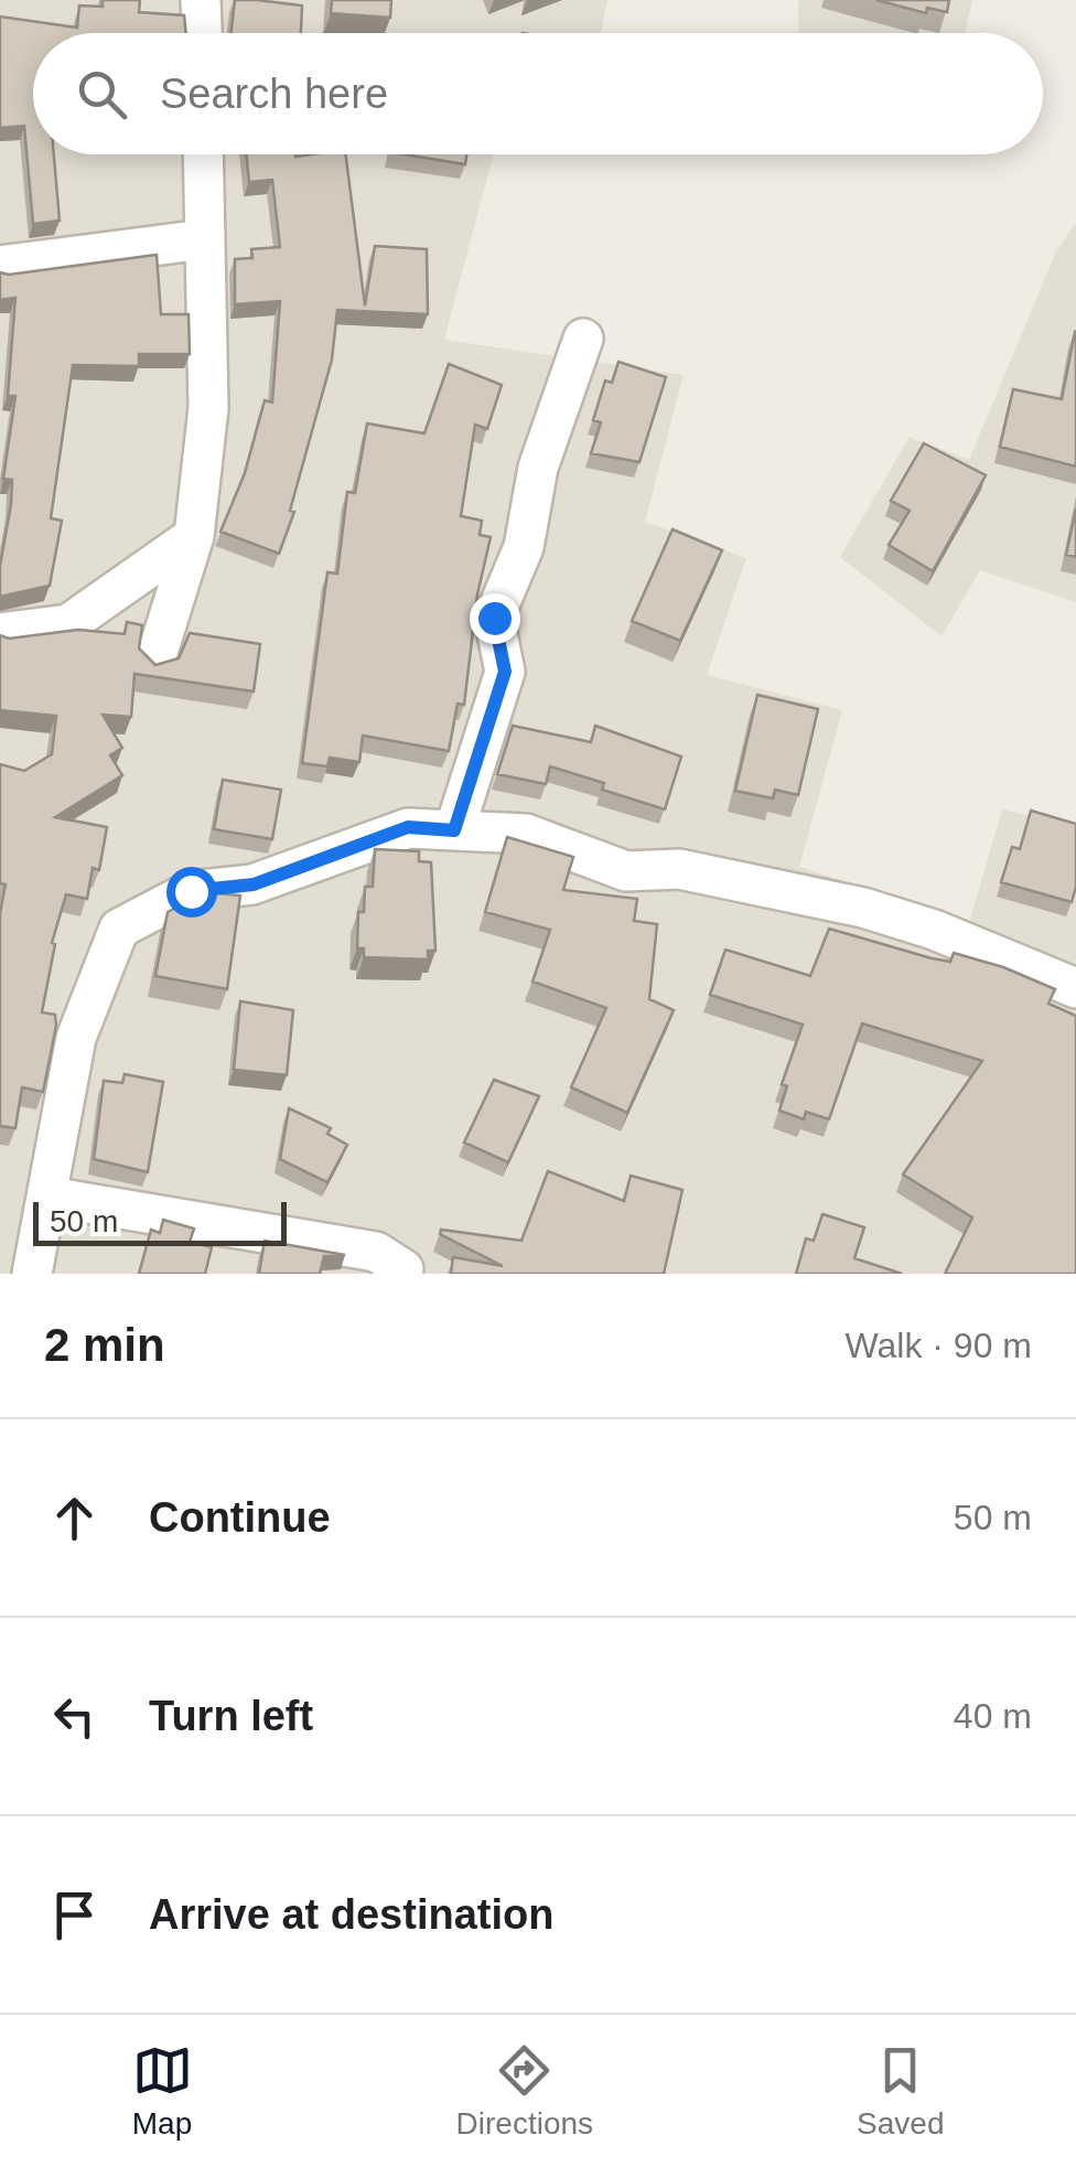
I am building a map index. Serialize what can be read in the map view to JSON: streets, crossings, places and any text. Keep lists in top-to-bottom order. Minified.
{"scale_bar":"50 m","page":{"search":"Search here","scale":"50 m","heading":["2 min","Walk · 90 m"],"list":[["Continue","50 m"],["Turn left","40 m"],"Arrive at destination"],"nav":["Map","Directions","Saved"]}}
